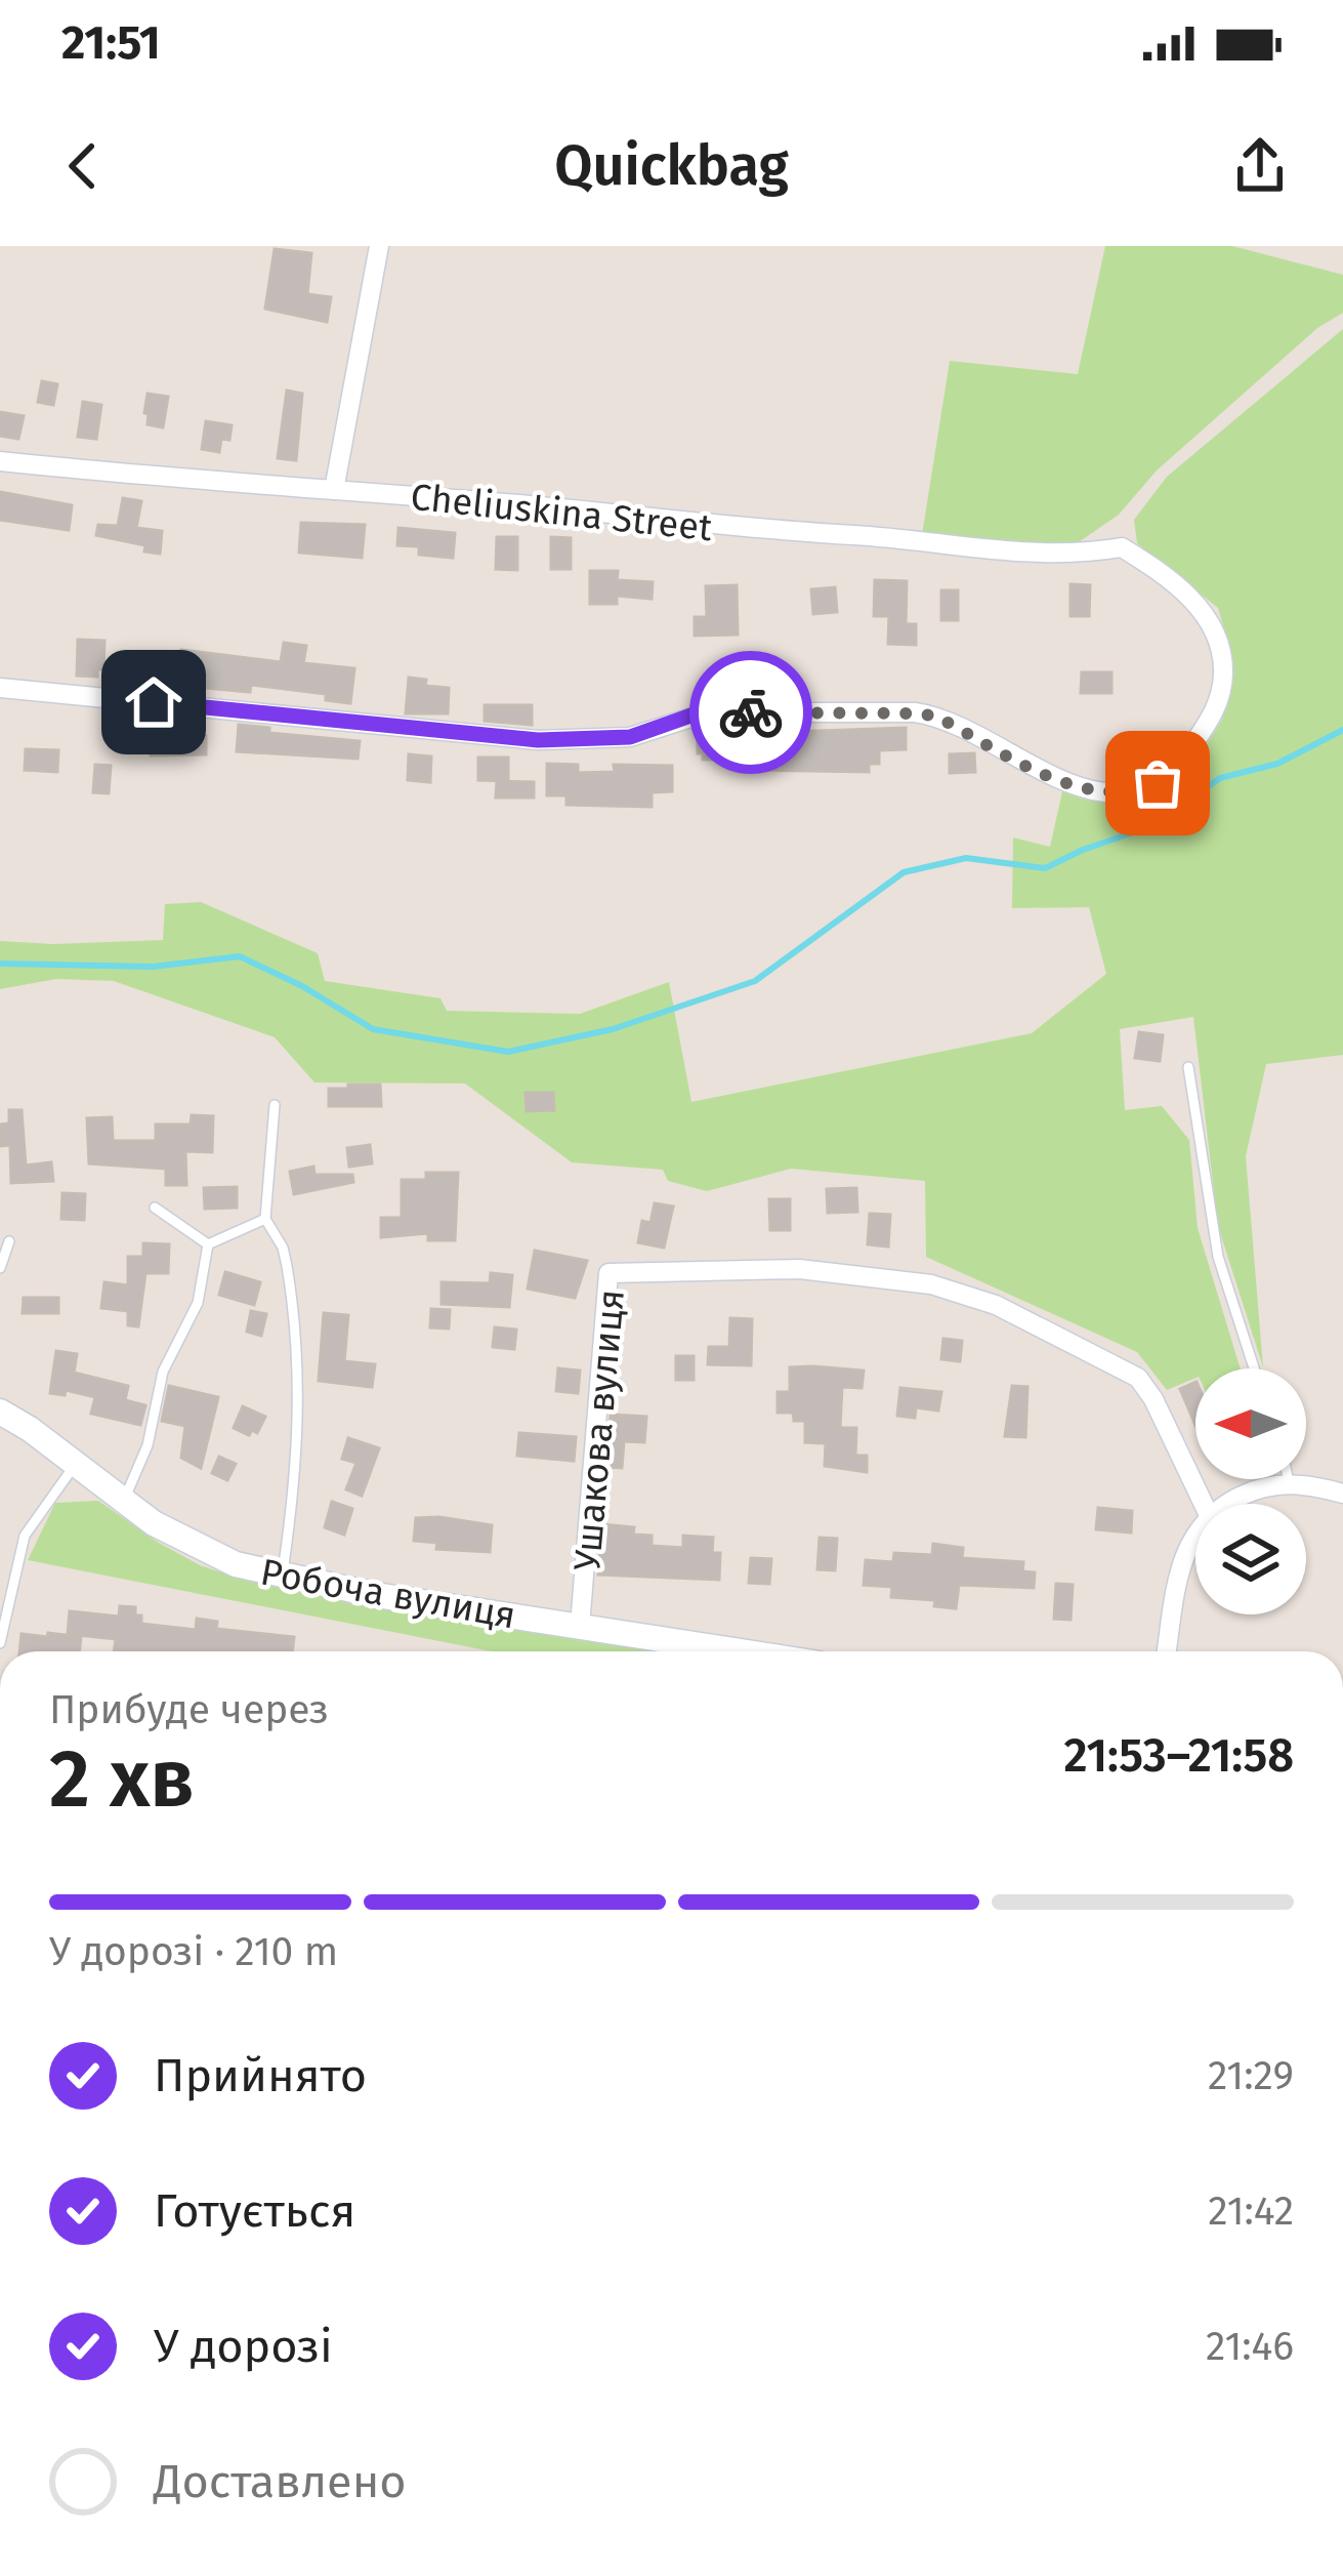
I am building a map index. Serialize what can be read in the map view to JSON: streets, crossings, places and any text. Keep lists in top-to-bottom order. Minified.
{"streets":{"street":["Cheliuskina Street","Ушакова вулиця","Робоча вулиця"]},"crossings":[["Ушакова вулиця","Робоча вулиця"]],"north":"left","page":{"status":"21:51","header":"Quickbag","heading":["2 хв","Прибуде через","21:53–21:58"],"bar":"У дорозі · 210 m","list":[["Прийнято","21:29"],["Готується","21:42"],["У дорозі","21:46"],"Доставлено"]}}
